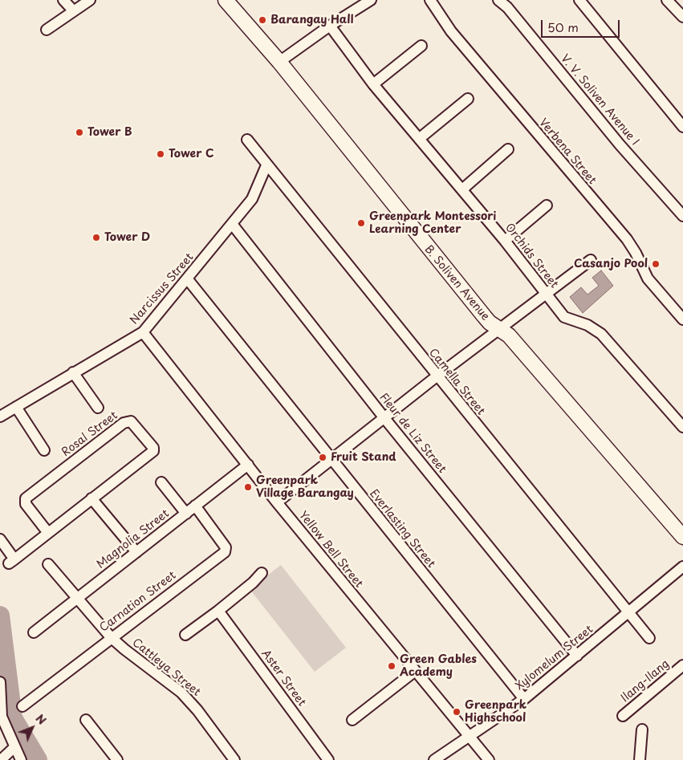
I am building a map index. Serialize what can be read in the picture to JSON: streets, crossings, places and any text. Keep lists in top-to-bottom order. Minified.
{"streets":{"street":["V. V. Soliven Avenue I","Verbena Street","Orchids Street","B. Soliven Avenue","Narcissus Street","Camella Street","Fleur de Liz Street","Rosal Street","Everlasting Street","Magnolia Street","Yellow Bell Street","Carnation Street","Xylomelum Street","Cattleya Street","Aster Street","Ilang-Ilang"]},"crossings":[["Narcissus Street","Camella Street"],["Narcissus Street","Fleur de Liz Street"],["Narcissus Street","Rosal Street"],["Narcissus Street","Everlasting Street"],["Narcissus Street","Yellow Bell Street"],["Camella Street","Xylomelum Street"],["Fleur de Liz Street","Xylomelum Street"],["Everlasting Street","Xylomelum Street"],["Magnolia Street","Yellow Bell Street"],["Magnolia Street","Carnation Street"],["Magnolia Street","Cattleya Street"],["Yellow Bell Street","Xylomelum Street"],["Carnation Street","Cattleya Street"]],"places":["Barangay Hall","Tower B","Tower C","Greenpark Montessori Learning Center","Tower D","Casanjo Pool","Fruit Stand","Greenpark Village Barangay","Green Gables Academy","Greenpark Highschool"],"scale_bar":"50 m","north":"top right"}
